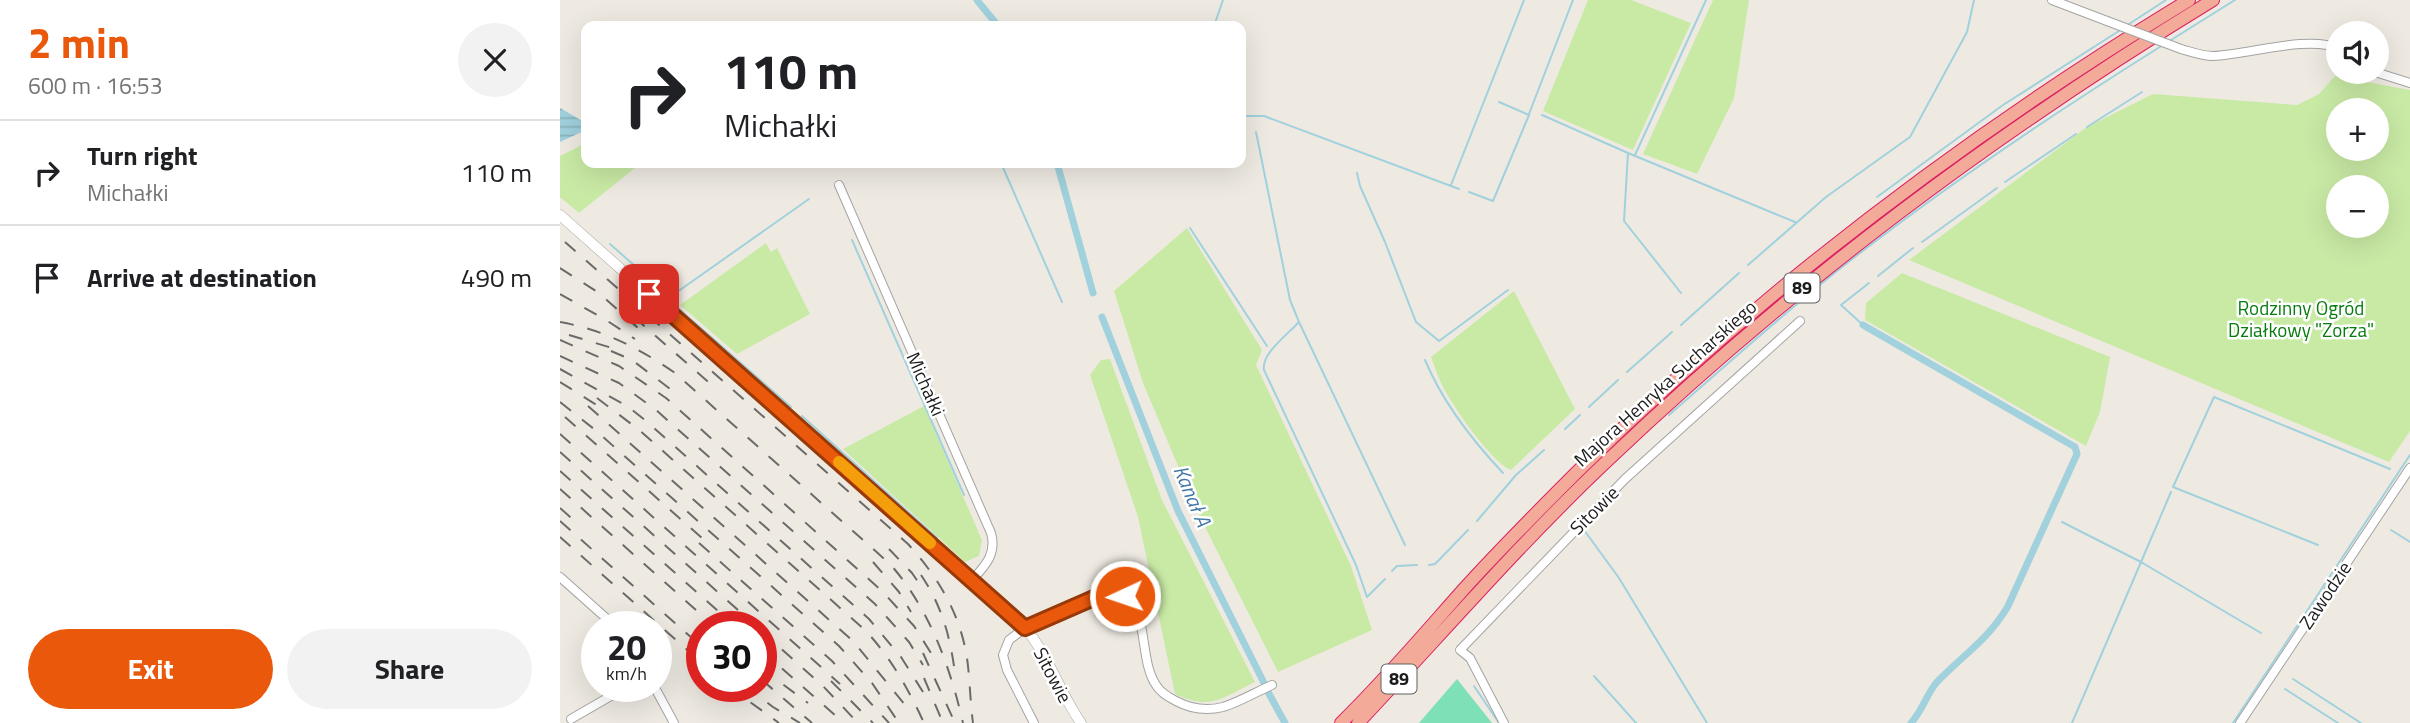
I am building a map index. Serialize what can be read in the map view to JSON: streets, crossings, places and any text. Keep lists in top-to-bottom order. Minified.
{"streets":{"highway":["89","Majora Henryka Sucharskiego"],"street":["Michałki","Sitowie","Zawodzie"]},"water":["Kanał A"],"parks":["Rodzinny Ogród Działkowy \"Zorza\""],"page":{"heading":["2 min","600 m · 16:53"],"map_buttons":["+","−"],"turn":["110 m","Michałki"],"list":[{"name":"Turn right","note":"Michałki","value":"110 m"},{"name":"Arrive at destination","value":"490 m"}],"speed":"20 km/h","limit":"30","buttons":["Exit","Share"]}}
